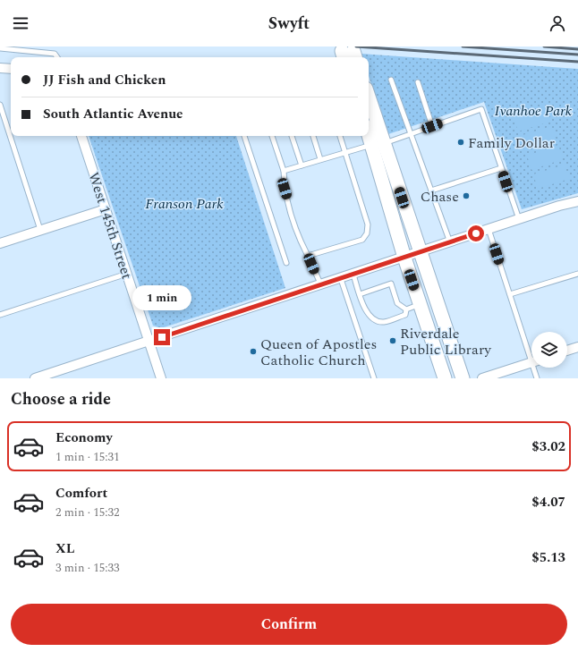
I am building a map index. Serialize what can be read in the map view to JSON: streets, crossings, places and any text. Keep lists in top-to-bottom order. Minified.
{"streets":{"street":["West 145th Street"]},"parks":["Ivanhoe Park","Franson Park"],"places":["Family Dollar","Chase","Riverdale Public Library","Queen of Apostles Catholic Church"],"page":{"header":"Swyft","banner":["JJ Fish and Chicken","South Atlantic Avenue"],"bubble":"1 min","heading":"Choose a ride","list":[{"name":"Economy","note":"1 min · 15:31","value":"$3.02"},{"name":"Comfort","note":"2 min · 15:32","value":"$4.07"},{"name":"XL","note":"3 min · 15:33","value":"$5.13"}],"buttons":"Confirm"}}
